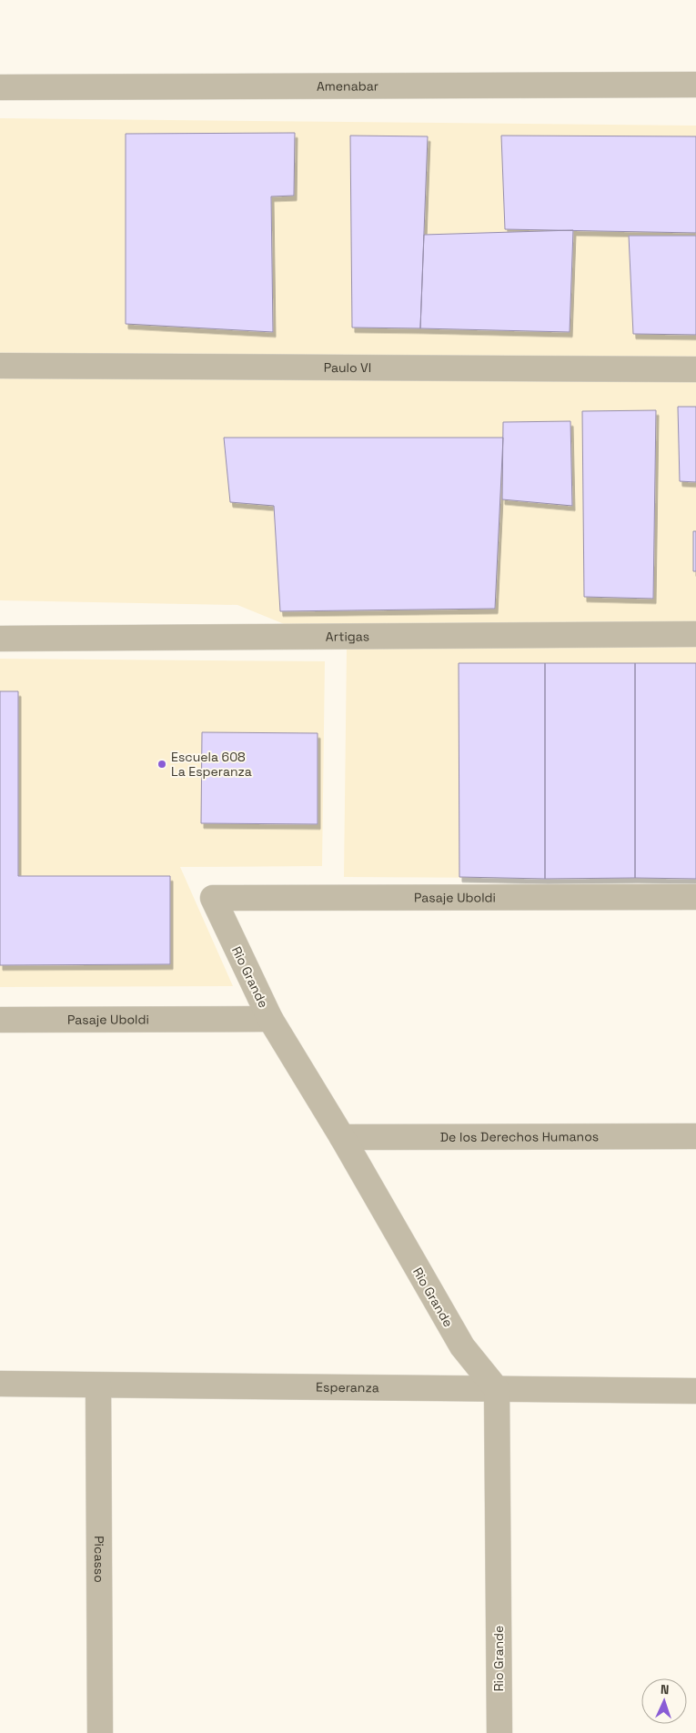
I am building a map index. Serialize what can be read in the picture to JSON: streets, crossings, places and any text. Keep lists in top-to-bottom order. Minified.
{"streets":{"street":["Amenabar","Paulo VI","Artigas","Pasaje Uboldi","Rio Grande","De los Derechos Humanos","Esperanza","Picasso"]},"crossings":[["Pasaje Uboldi","Rio Grande"],["Rio Grande","De los Derechos Humanos"],["Rio Grande","Esperanza"],["Esperanza","Picasso"]],"places":["Escuela 608 La Esperanza"],"north":"top"}
